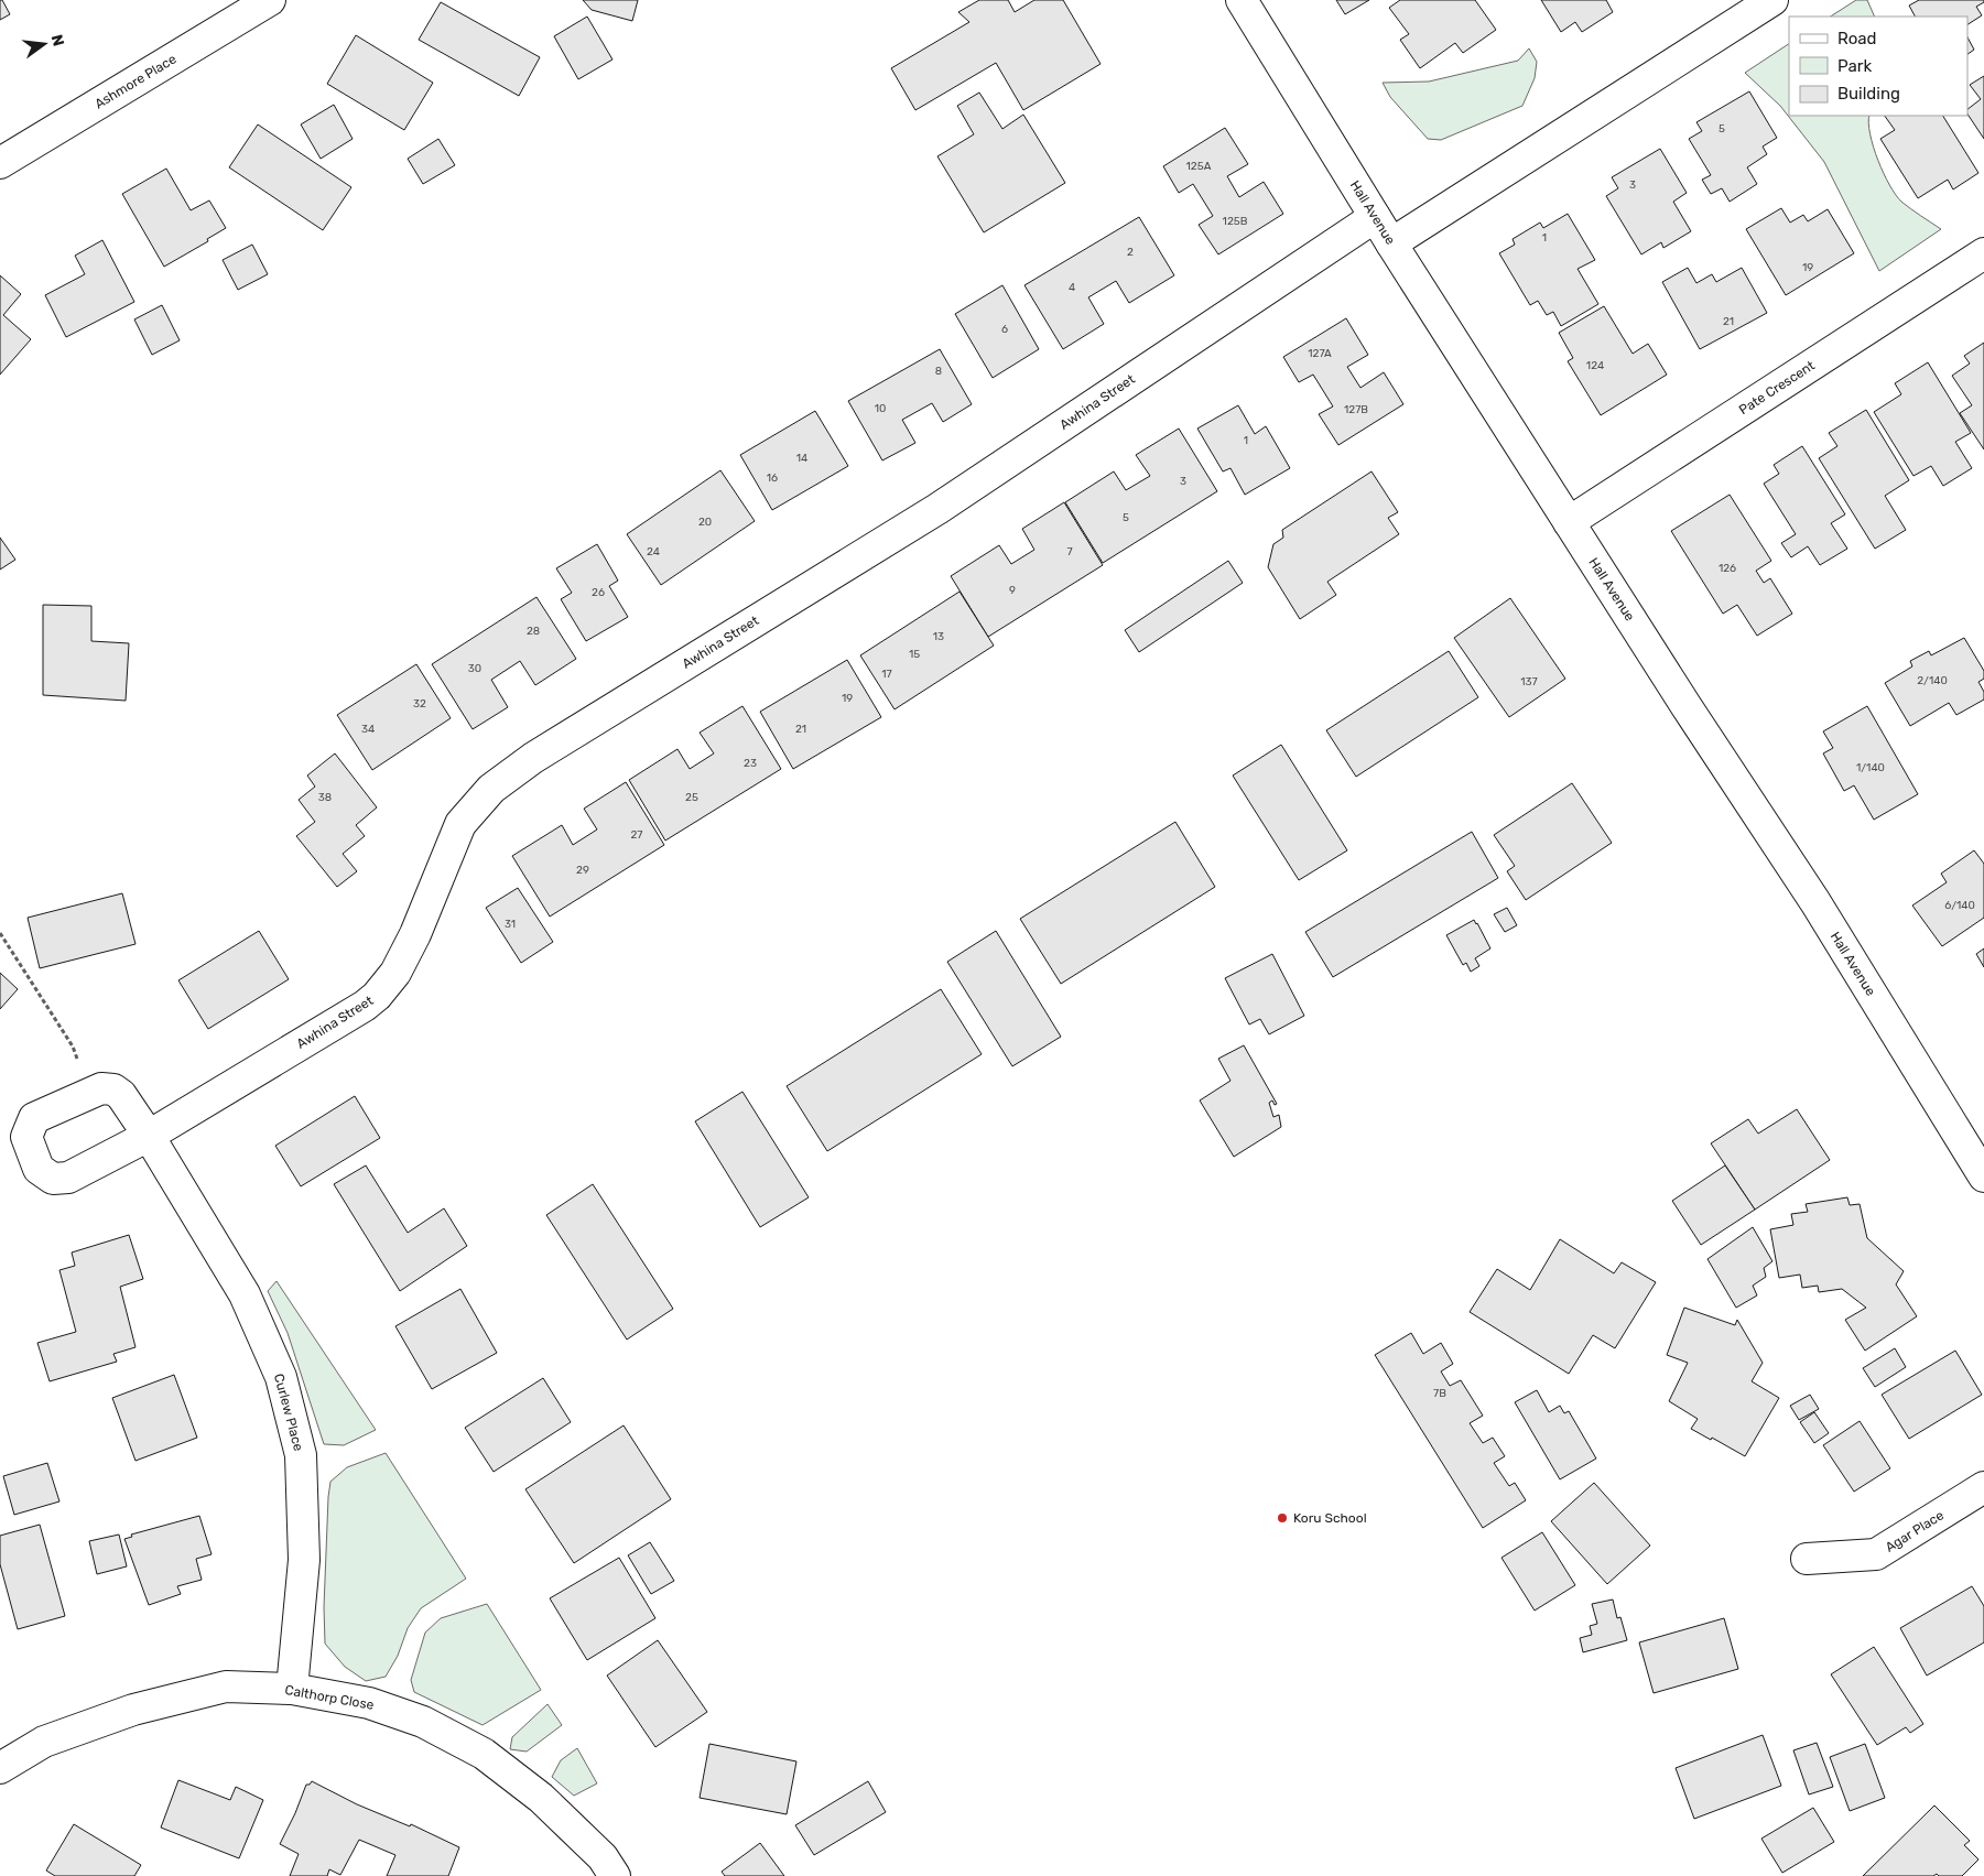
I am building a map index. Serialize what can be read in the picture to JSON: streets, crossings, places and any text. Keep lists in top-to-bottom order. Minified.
{"streets":{"street":["Ashmore Place","Hall Avenue","Pate Crescent","Awhina Street","Curlew Place","Agar Place","Calthorp Close"]},"crossings":[["Hall Avenue","Pate Crescent"],["Hall Avenue","Awhina Street"],["Awhina Street","Curlew Place"],["Curlew Place","Calthorp Close"]],"places":["Koru School"],"house_numbers":["5","125A","3","125B","1","2","19","4","21","6","127A","124","8","10","127B","1","14","16","3","5","20","24","7","126","9","26","28","13","15","30","17","2/140","137","19","32","34","21","23","1/140","38","25","27","29","6/140","31","7B"],"legend":["Road","Park","Building"],"north":"right"}
